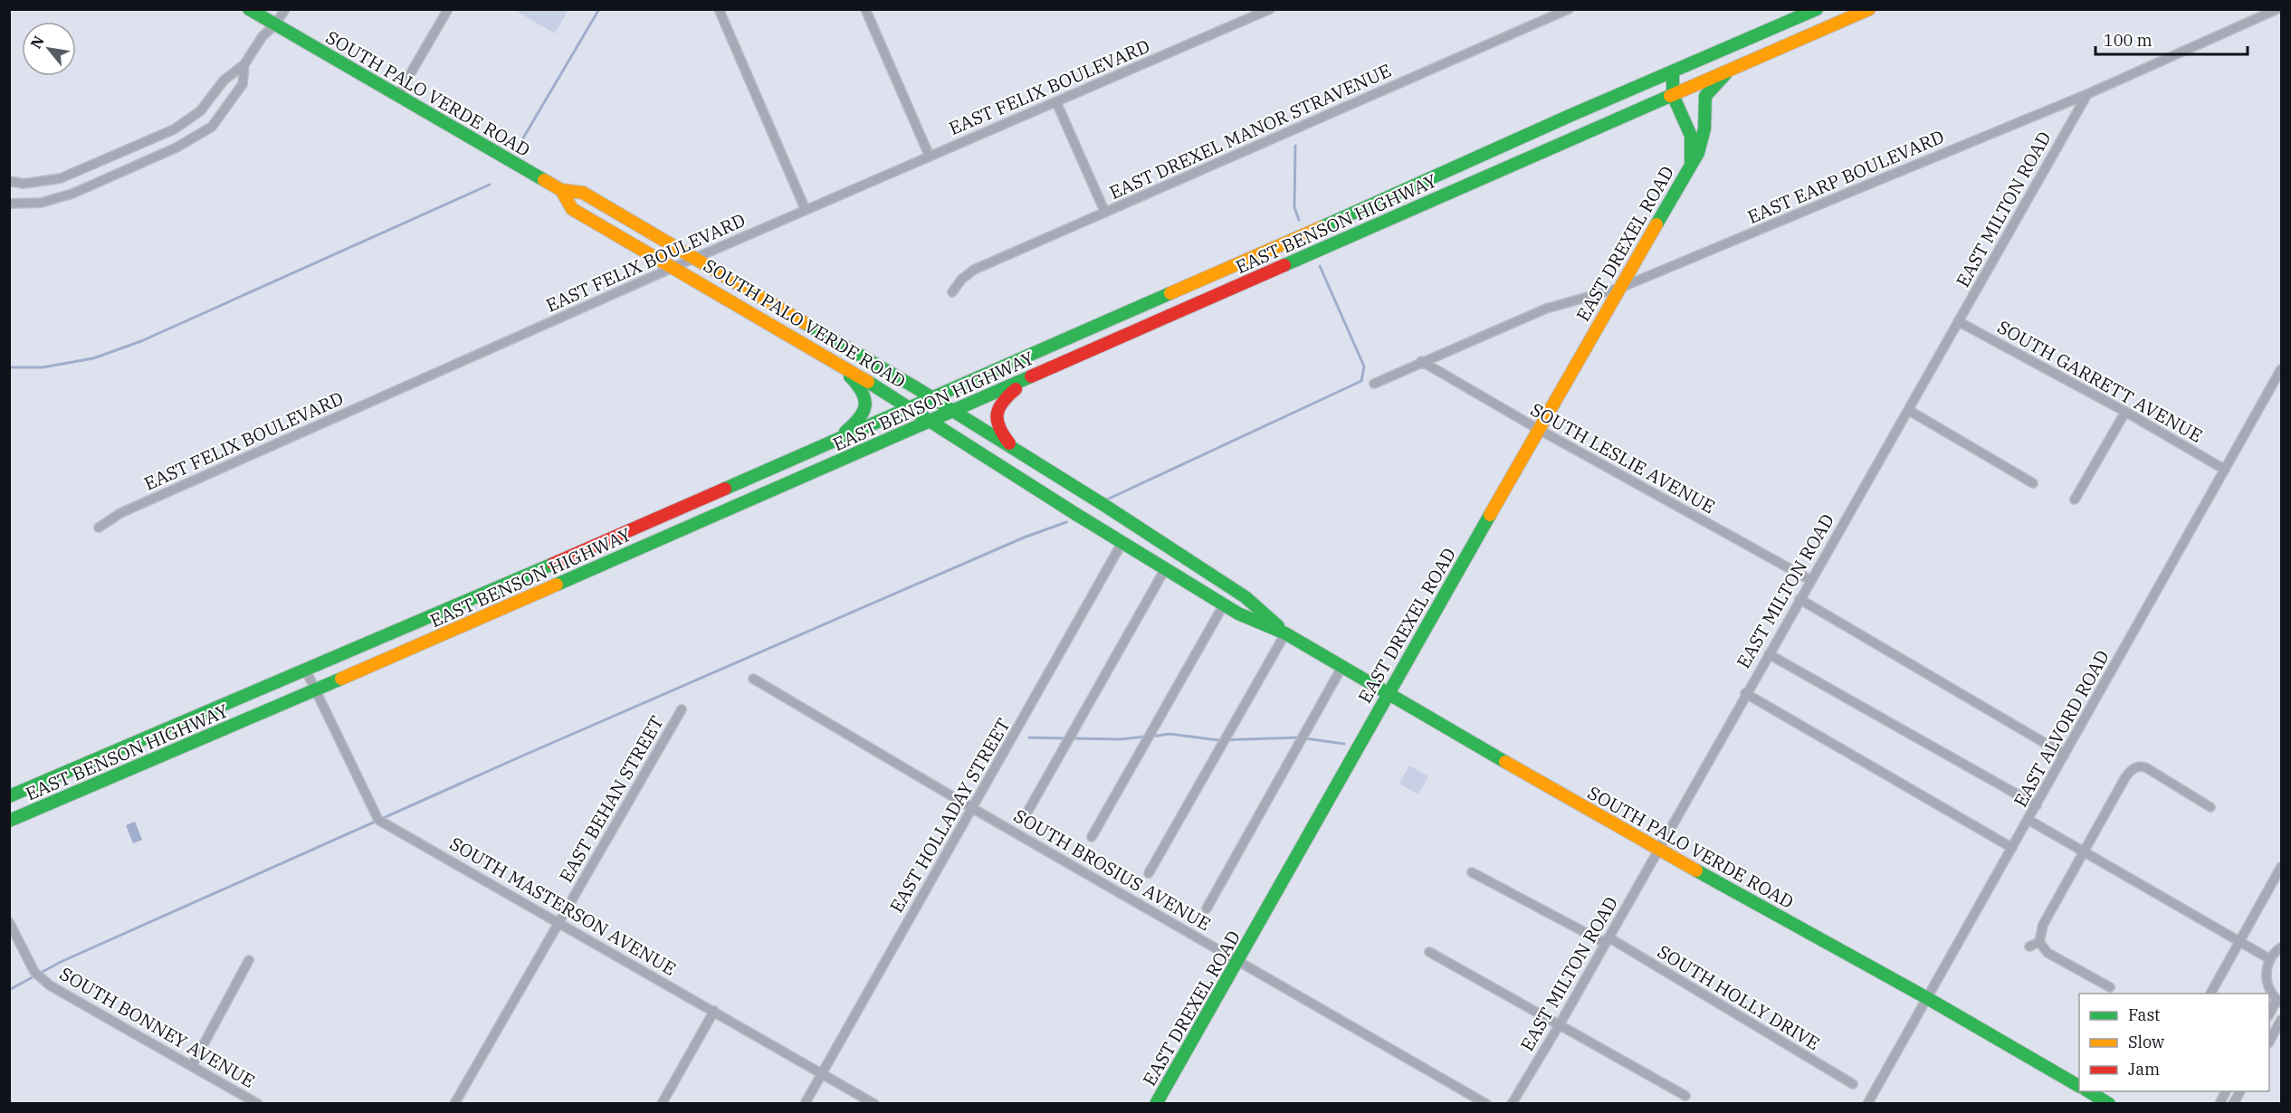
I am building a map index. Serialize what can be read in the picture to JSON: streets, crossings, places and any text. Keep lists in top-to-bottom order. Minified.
{"streets":{"main road":["SOUTH PALO VERDE ROAD","EAST BENSON HIGHWAY","EAST DREXEL ROAD"],"street":["EAST FELIX BOULEVARD","EAST DREXEL MANOR STRAVENUE","EAST EARP BOULEVARD","EAST MILTON ROAD","SOUTH GARRETT AVENUE","SOUTH LESLIE AVENUE","EAST ALVORD ROAD","EAST BEHAN STREET","EAST HOLLADAY STREET","SOUTH BROSIUS AVENUE","SOUTH MASTERSON AVENUE","SOUTH HOLLY DRIVE","SOUTH BONNEY AVENUE"]},"crossings":[["EAST FELIX BOULEVARD","SOUTH PALO VERDE ROAD"],["SOUTH PALO VERDE ROAD","EAST MILTON ROAD"],["SOUTH PALO VERDE ROAD","EAST BENSON HIGHWAY"],["SOUTH PALO VERDE ROAD","EAST DREXEL ROAD"],["SOUTH PALO VERDE ROAD","EAST ALVORD ROAD"],["SOUTH PALO VERDE ROAD","EAST HOLLADAY STREET"],["EAST EARP BOULEVARD","EAST MILTON ROAD"],["EAST EARP BOULEVARD","EAST DREXEL ROAD"],["EAST EARP BOULEVARD","SOUTH LESLIE AVENUE"],["EAST MILTON ROAD","SOUTH GARRETT AVENUE"],["EAST MILTON ROAD","SOUTH LESLIE AVENUE"],["EAST MILTON ROAD","SOUTH HOLLY DRIVE"],["EAST BENSON HIGHWAY","EAST DREXEL ROAD"],["EAST BENSON HIGHWAY","SOUTH MASTERSON AVENUE"],["EAST DREXEL ROAD","SOUTH LESLIE AVENUE"],["EAST DREXEL ROAD","SOUTH BROSIUS AVENUE"],["SOUTH GARRETT AVENUE","EAST ALVORD ROAD"],["EAST BEHAN STREET","SOUTH MASTERSON AVENUE"],["EAST HOLLADAY STREET","SOUTH BROSIUS AVENUE"],["EAST HOLLADAY STREET","SOUTH MASTERSON AVENUE"]],"legend":["Fast","Slow","Jam"],"scale_bar":"100 m","north":"top left"}
